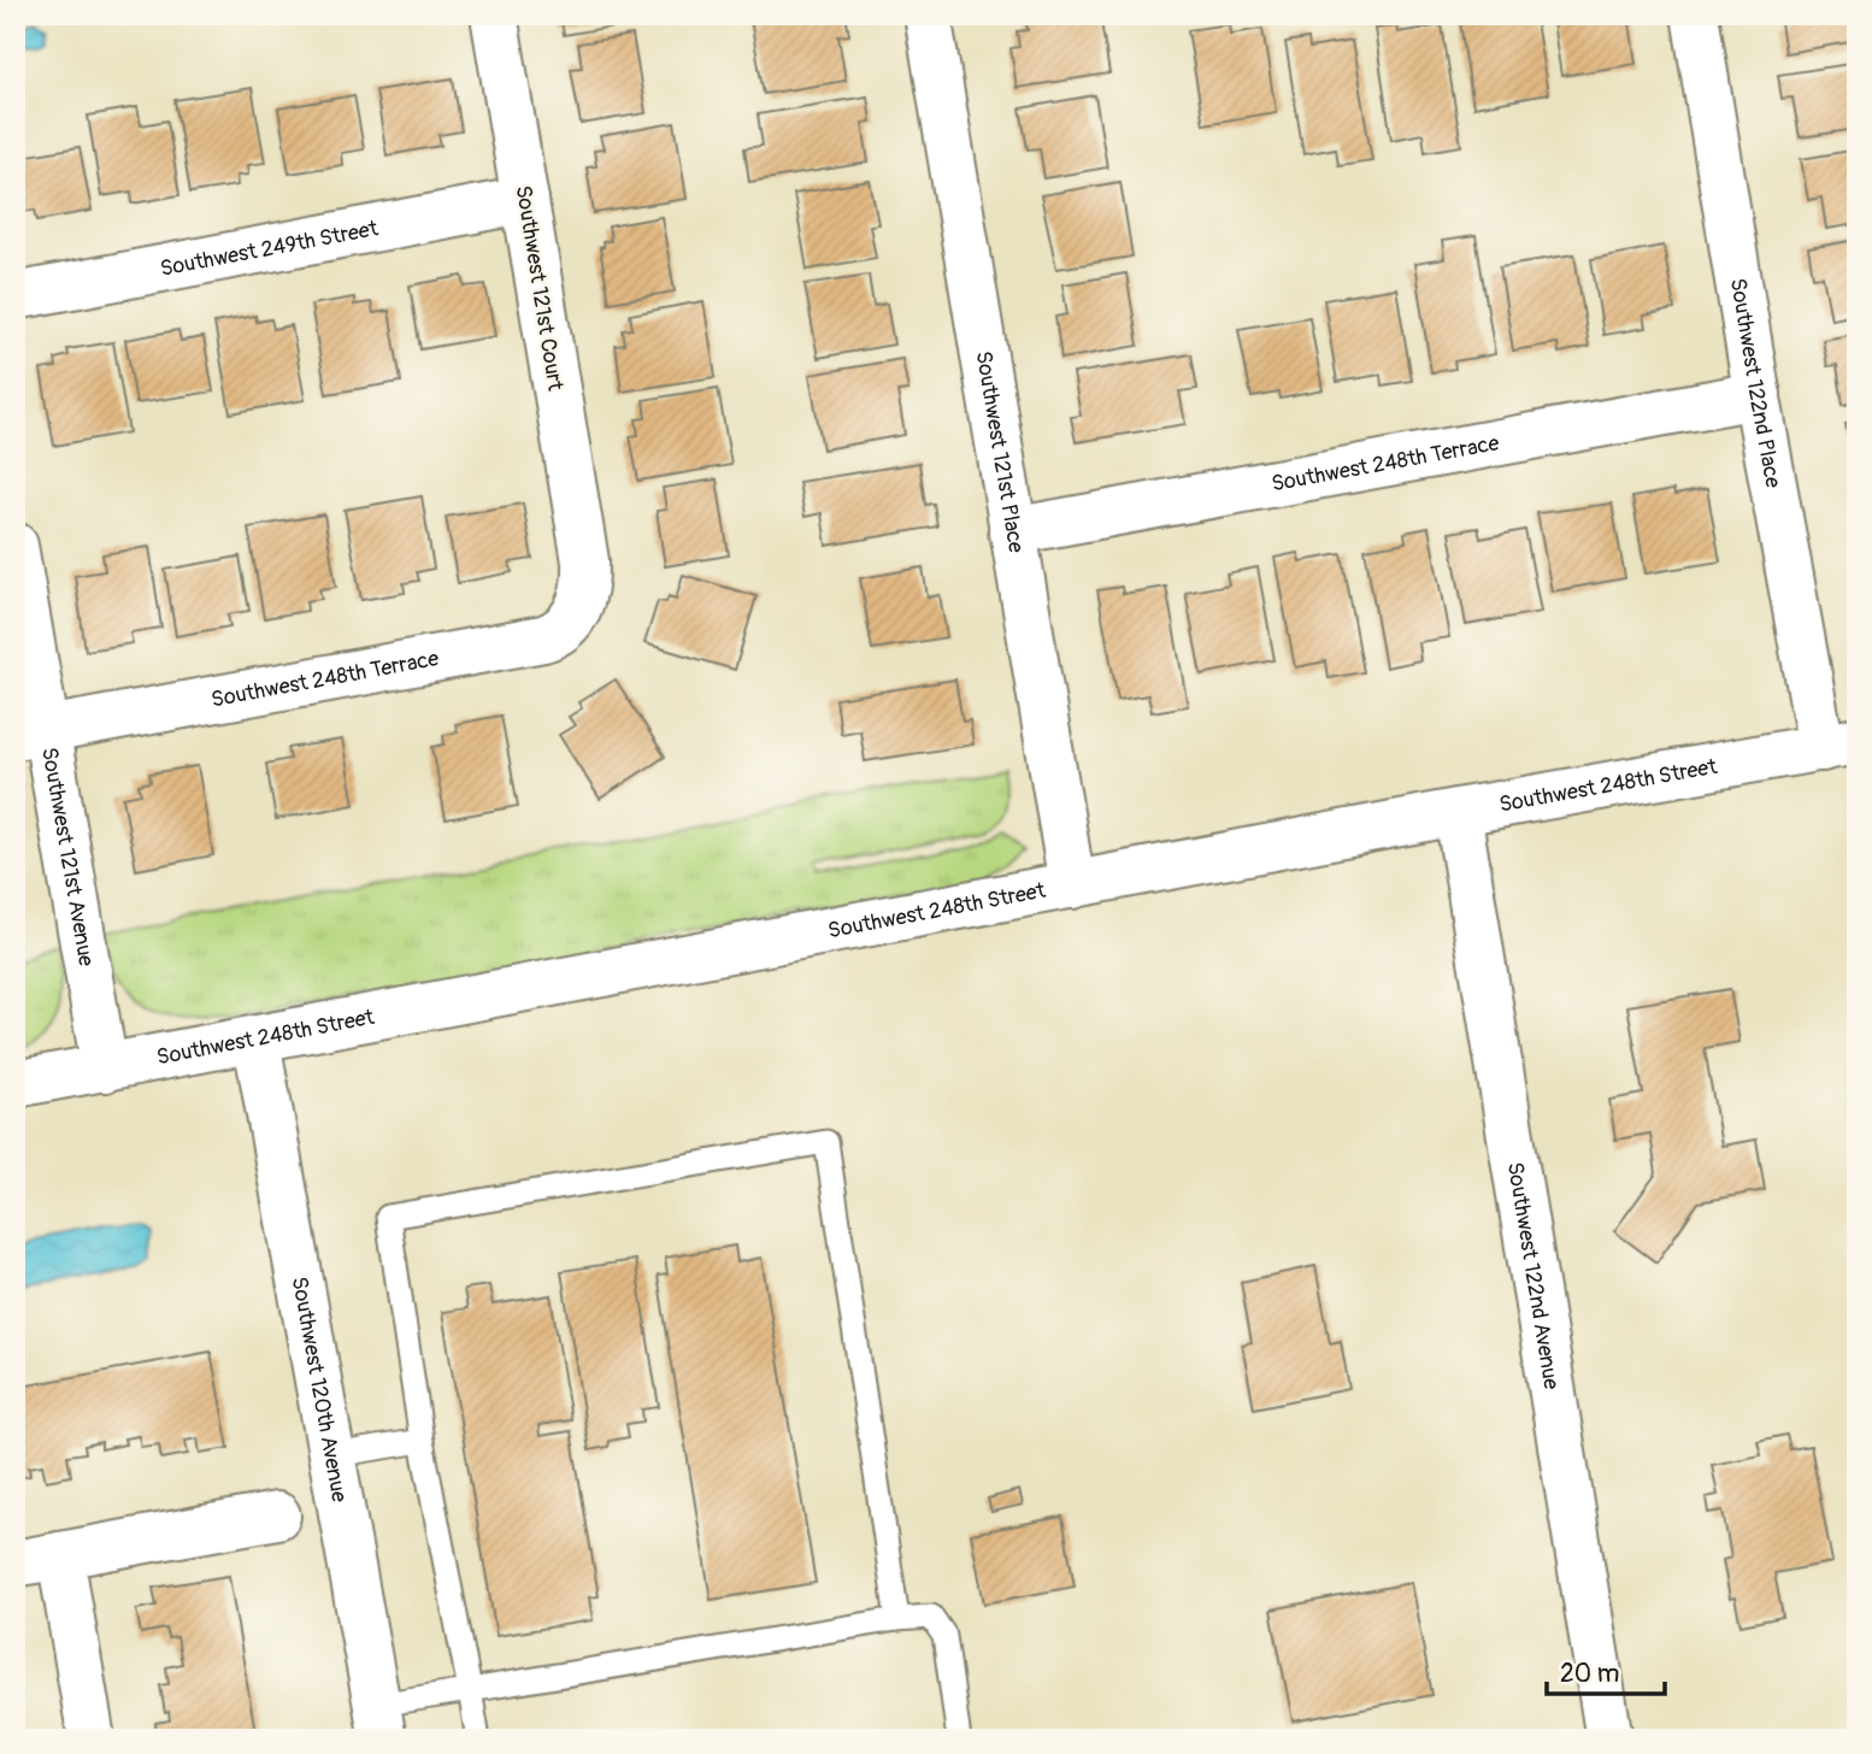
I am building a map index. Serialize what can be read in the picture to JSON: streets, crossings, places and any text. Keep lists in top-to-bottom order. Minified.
{"streets":{"street":["Southwest 249th Street","Southwest 121st Court","Southwest 122nd Place","Southwest 121st Place","Southwest 248th Terrace","Southwest 248th Street","Southwest 121st Avenue","Southwest 122nd Avenue","Southwest 120th Avenue"]},"crossings":[["Southwest 249th Street","Southwest 121st Court"],["Southwest 121st Court","Southwest 248th Terrace"],["Southwest 122nd Place","Southwest 248th Terrace"],["Southwest 122nd Place","Southwest 248th Street"],["Southwest 121st Place","Southwest 248th Terrace"],["Southwest 121st Place","Southwest 248th Street"],["Southwest 248th Terrace","Southwest 121st Avenue"],["Southwest 248th Street","Southwest 121st Avenue"],["Southwest 248th Street","Southwest 122nd Avenue"],["Southwest 248th Street","Southwest 120th Avenue"]],"scale_bar":"20 m"}
